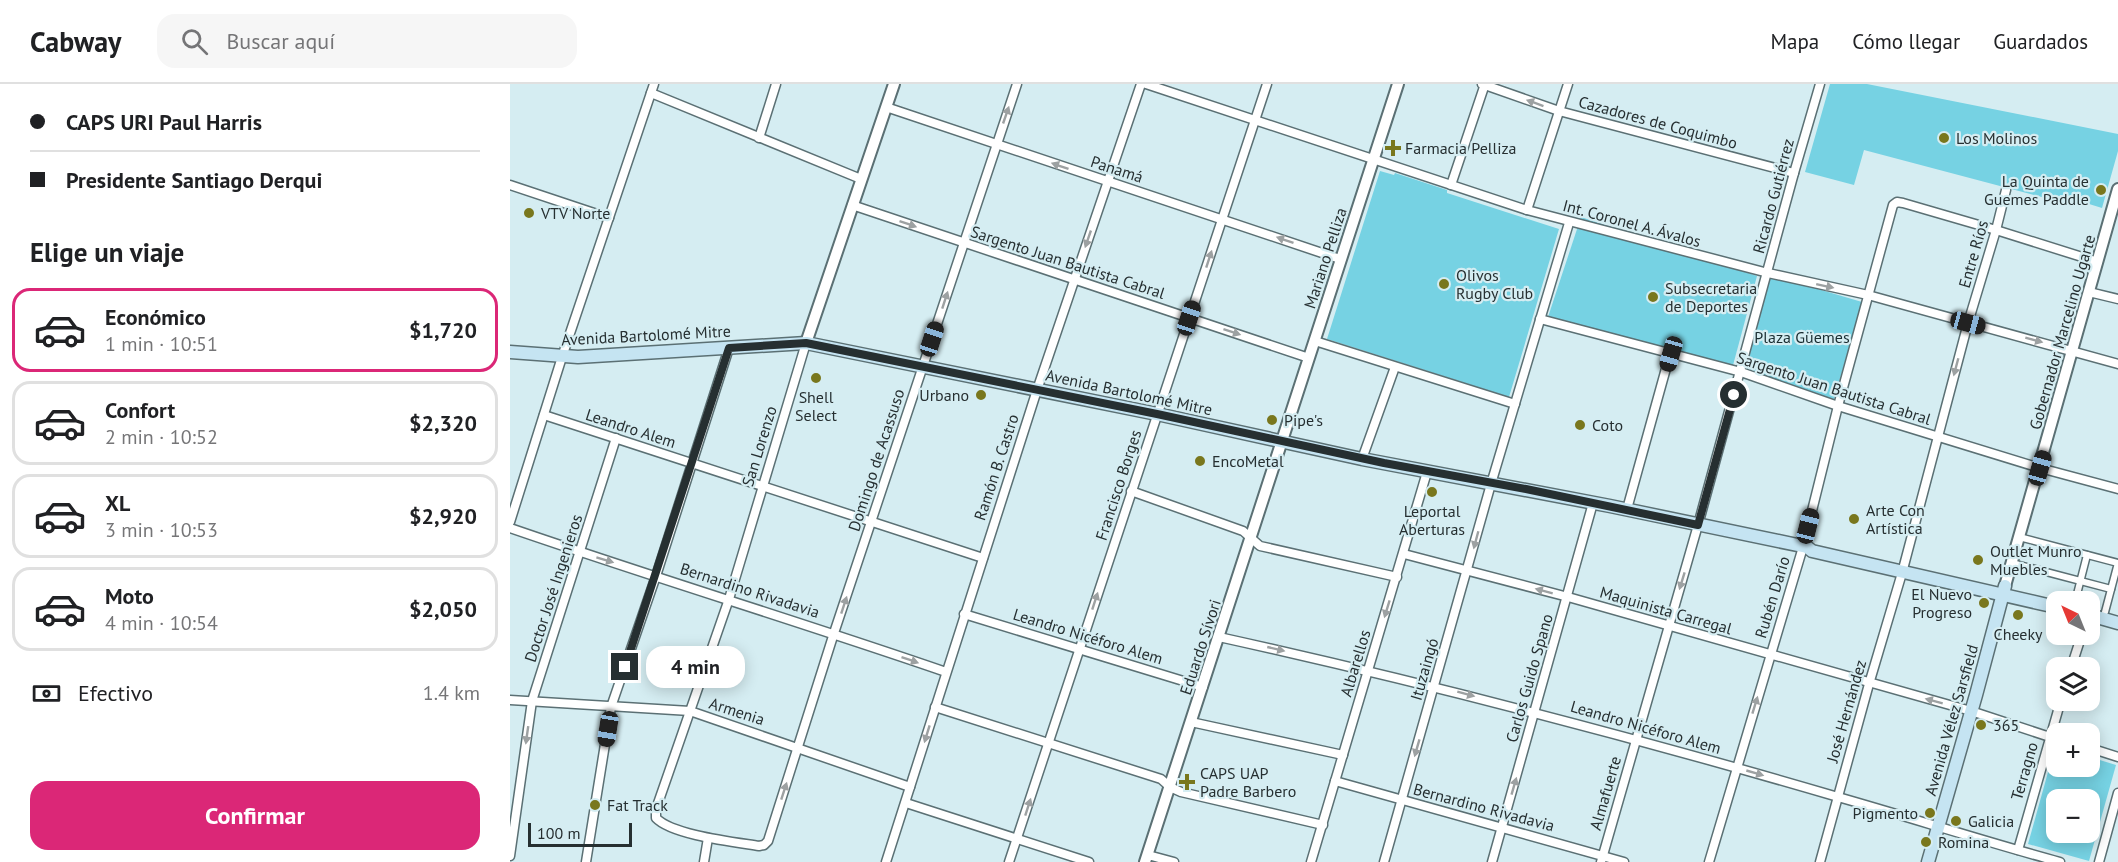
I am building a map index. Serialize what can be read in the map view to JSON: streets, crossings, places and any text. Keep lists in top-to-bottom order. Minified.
{"streets":{"main road":["Avenida Bartolomé Mitre","Avenida Vélez Sarsfield"],"street":["Cazadores de Coquimbo","Panamá","Ricardo Gutiérrez","Int. Coronel A. Ávalos","Entre Ríos","Mariano Pelliza","Sargento Juan Bautista Cabral","Gobernador Marcelino Ugarte","Leandro Alem","San Lorenzo","Domingo de Acassuso","Ramón B. Castro","Francisco Borges","Doctor José Ingenieros","Bernardino Rivadavia","Rubén Darío","Maquinista Carregal","Leandro Nicéforo Alem","Eduardo Sívori","Albarellos","Ituzaingó","Carlos Guido Spano","Armenia","José Hernández","Terragno","Almafuerte"]},"crossings":[["Cazadores de Coquimbo","Ricardo Gutiérrez"],["Panamá","Mariano Pelliza"],["Panamá","San Lorenzo"],["Panamá","Domingo de Acassuso"],["Panamá","Ramón B. Castro"],["Panamá","Francisco Borges"],["Ricardo Gutiérrez","Int. Coronel A. Ávalos"],["Ricardo Gutiérrez","Sargento Juan Bautista Cabral"],["Ricardo Gutiérrez","Avenida Bartolomé Mitre"],["Ricardo Gutiérrez","Almafuerte"],["Int. Coronel A. Ávalos","Entre Ríos"],["Int. Coronel A. Ávalos","Mariano Pelliza"],["Int. Coronel A. Ávalos","Gobernador Marcelino Ugarte"],["Int. Coronel A. Ávalos","Francisco Borges"],["Int. Coronel A. Ávalos","Rubén Darío"],["Int. Coronel A. Ávalos","Ituzaingó"],["Entre Ríos","Sargento Juan Bautista Cabral"],["Entre Ríos","Avenida Bartolomé Mitre"],["Entre Ríos","Rubén Darío"],["Entre Ríos","José Hernández"],["Mariano Pelliza","Sargento Juan Bautista Cabral"],["Mariano Pelliza","Avenida Bartolomé Mitre"],["Mariano Pelliza","Eduardo Sívori"],["Sargento Juan Bautista Cabral","Gobernador Marcelino Ugarte"],["Sargento Juan Bautista Cabral","San Lorenzo"],["Sargento Juan Bautista Cabral","Domingo de Acassuso"],["Sargento Juan Bautista Cabral","Ramón B. Castro"],["Sargento Juan Bautista Cabral","Francisco Borges"],["Sargento Juan Bautista Cabral","Rubén Darío"],["Sargento Juan Bautista Cabral","Ituzaingó"],["Gobernador Marcelino Ugarte","Avenida Bartolomé Mitre"],["Gobernador Marcelino Ugarte","Avenida Vélez Sarsfield"],["Avenida Bartolomé Mitre","San Lorenzo"],["Avenida Bartolomé Mitre","Domingo de Acassuso"],["Avenida Bartolomé Mitre","Ramón B. Castro"],["Avenida Bartolomé Mitre","Francisco Borges"],["Avenida Bartolomé Mitre","Rubén Darío"],["Avenida Bartolomé Mitre","Eduardo Sívori"],["Avenida Bartolomé Mitre","Albarellos"],["Avenida Bartolomé Mitre","Ituzaingó"],["Avenida Bartolomé Mitre","Carlos Guido Spano"],["Avenida Bartolomé Mitre","José Hernández"],["Avenida Bartolomé Mitre","Avenida Vélez Sarsfield"],["Avenida Bartolomé Mitre","Almafuerte"],["Leandro Alem","San Lorenzo"],["Leandro Alem","Domingo de Acassuso"],["Leandro Alem","Ramón B. Castro"],["Leandro Alem","Doctor José Ingenieros"],["San Lorenzo","Domingo de Acassuso"],["San Lorenzo","Bernardino Rivadavia"],["San Lorenzo","Armenia"],["Domingo de Acassuso","Bernardino Rivadavia"],["Domingo de Acassuso","Armenia"],["Ramón B. Castro","Bernardino Rivadavia"],["Ramón B. Castro","Leandro Nicéforo Alem"],["Ramón B. Castro","Armenia"],["Francisco Borges","Leandro Nicéforo Alem"],["Doctor José Ingenieros","Bernardino Rivadavia"],["Doctor José Ingenieros","Armenia"],["Bernardino Rivadavia","Albarellos"],["Bernardino Rivadavia","Ituzaingó"],["Bernardino Rivadavia","Carlos Guido Spano"],["Bernardino Rivadavia","Almafuerte"],["Rubén Darío","Maquinista Carregal"],["Rubén Darío","Leandro Nicéforo Alem"],["Maquinista Carregal","Albarellos"],["Maquinista Carregal","Ituzaingó"],["Maquinista Carregal","Carlos Guido Spano"],["Maquinista Carregal","José Hernández"],["Maquinista Carregal","Avenida Vélez Sarsfield"],["Maquinista Carregal","Almafuerte"],["Leandro Nicéforo Alem","Eduardo Sívori"],["Leandro Nicéforo Alem","Albarellos"],["Leandro Nicéforo Alem","Ituzaingó"],["Leandro Nicéforo Alem","Carlos Guido Spano"],["Leandro Nicéforo Alem","José Hernández"],["Leandro Nicéforo Alem","Avenida Vélez Sarsfield"],["Leandro Nicéforo Alem","Terragno"],["Leandro Nicéforo Alem","Almafuerte"]],"one_way":["Panamá","Domingo de Acassuso","Francisco Borges","Doctor José Ingenieros"],"parks":["Plaza Güemes"],"places":{"other":["Los Molinos","La Quinta de Guemes Paddle","VTV Norte","Olivos Rugby Club","Subsecretaria de Deportes","Shell Select","Urbano","Pipe's","Coto","EncoMetal","Leportal Aberturas","Arte Con Artística","Outlet Munro Muebles","El Nuevo Progreso","Cheeky","365","Fat Track","Pigmento","Galicia","Romina"],"health":["Farmacia Pelliza","CAPS UAP Padre Barbero"]},"scale_bar":"100 m","north":"top left","page":{"header":"Cabway","search":"Buscar aquí","nav":["Mapa","Cómo llegar","Guardados"],"banner":["CAPS URI Paul Harris","Presidente Santiago Derqui"],"heading":"Elige un viaje","list":[{"name":"Económico","note":"1 min · 10:51","value":"$1,720"},{"name":"Confort","note":"2 min · 10:52","value":"$2,320"},{"name":"XL","note":"3 min · 10:53","value":"$2,920"},{"name":"Moto","note":"4 min · 10:54","value":"$2,050"}],"map_buttons":["+","−"],"bubble":"4 min","pay":["Efectivo","1.4 km"],"buttons":"Confirmar","scale":"100 m"}}
